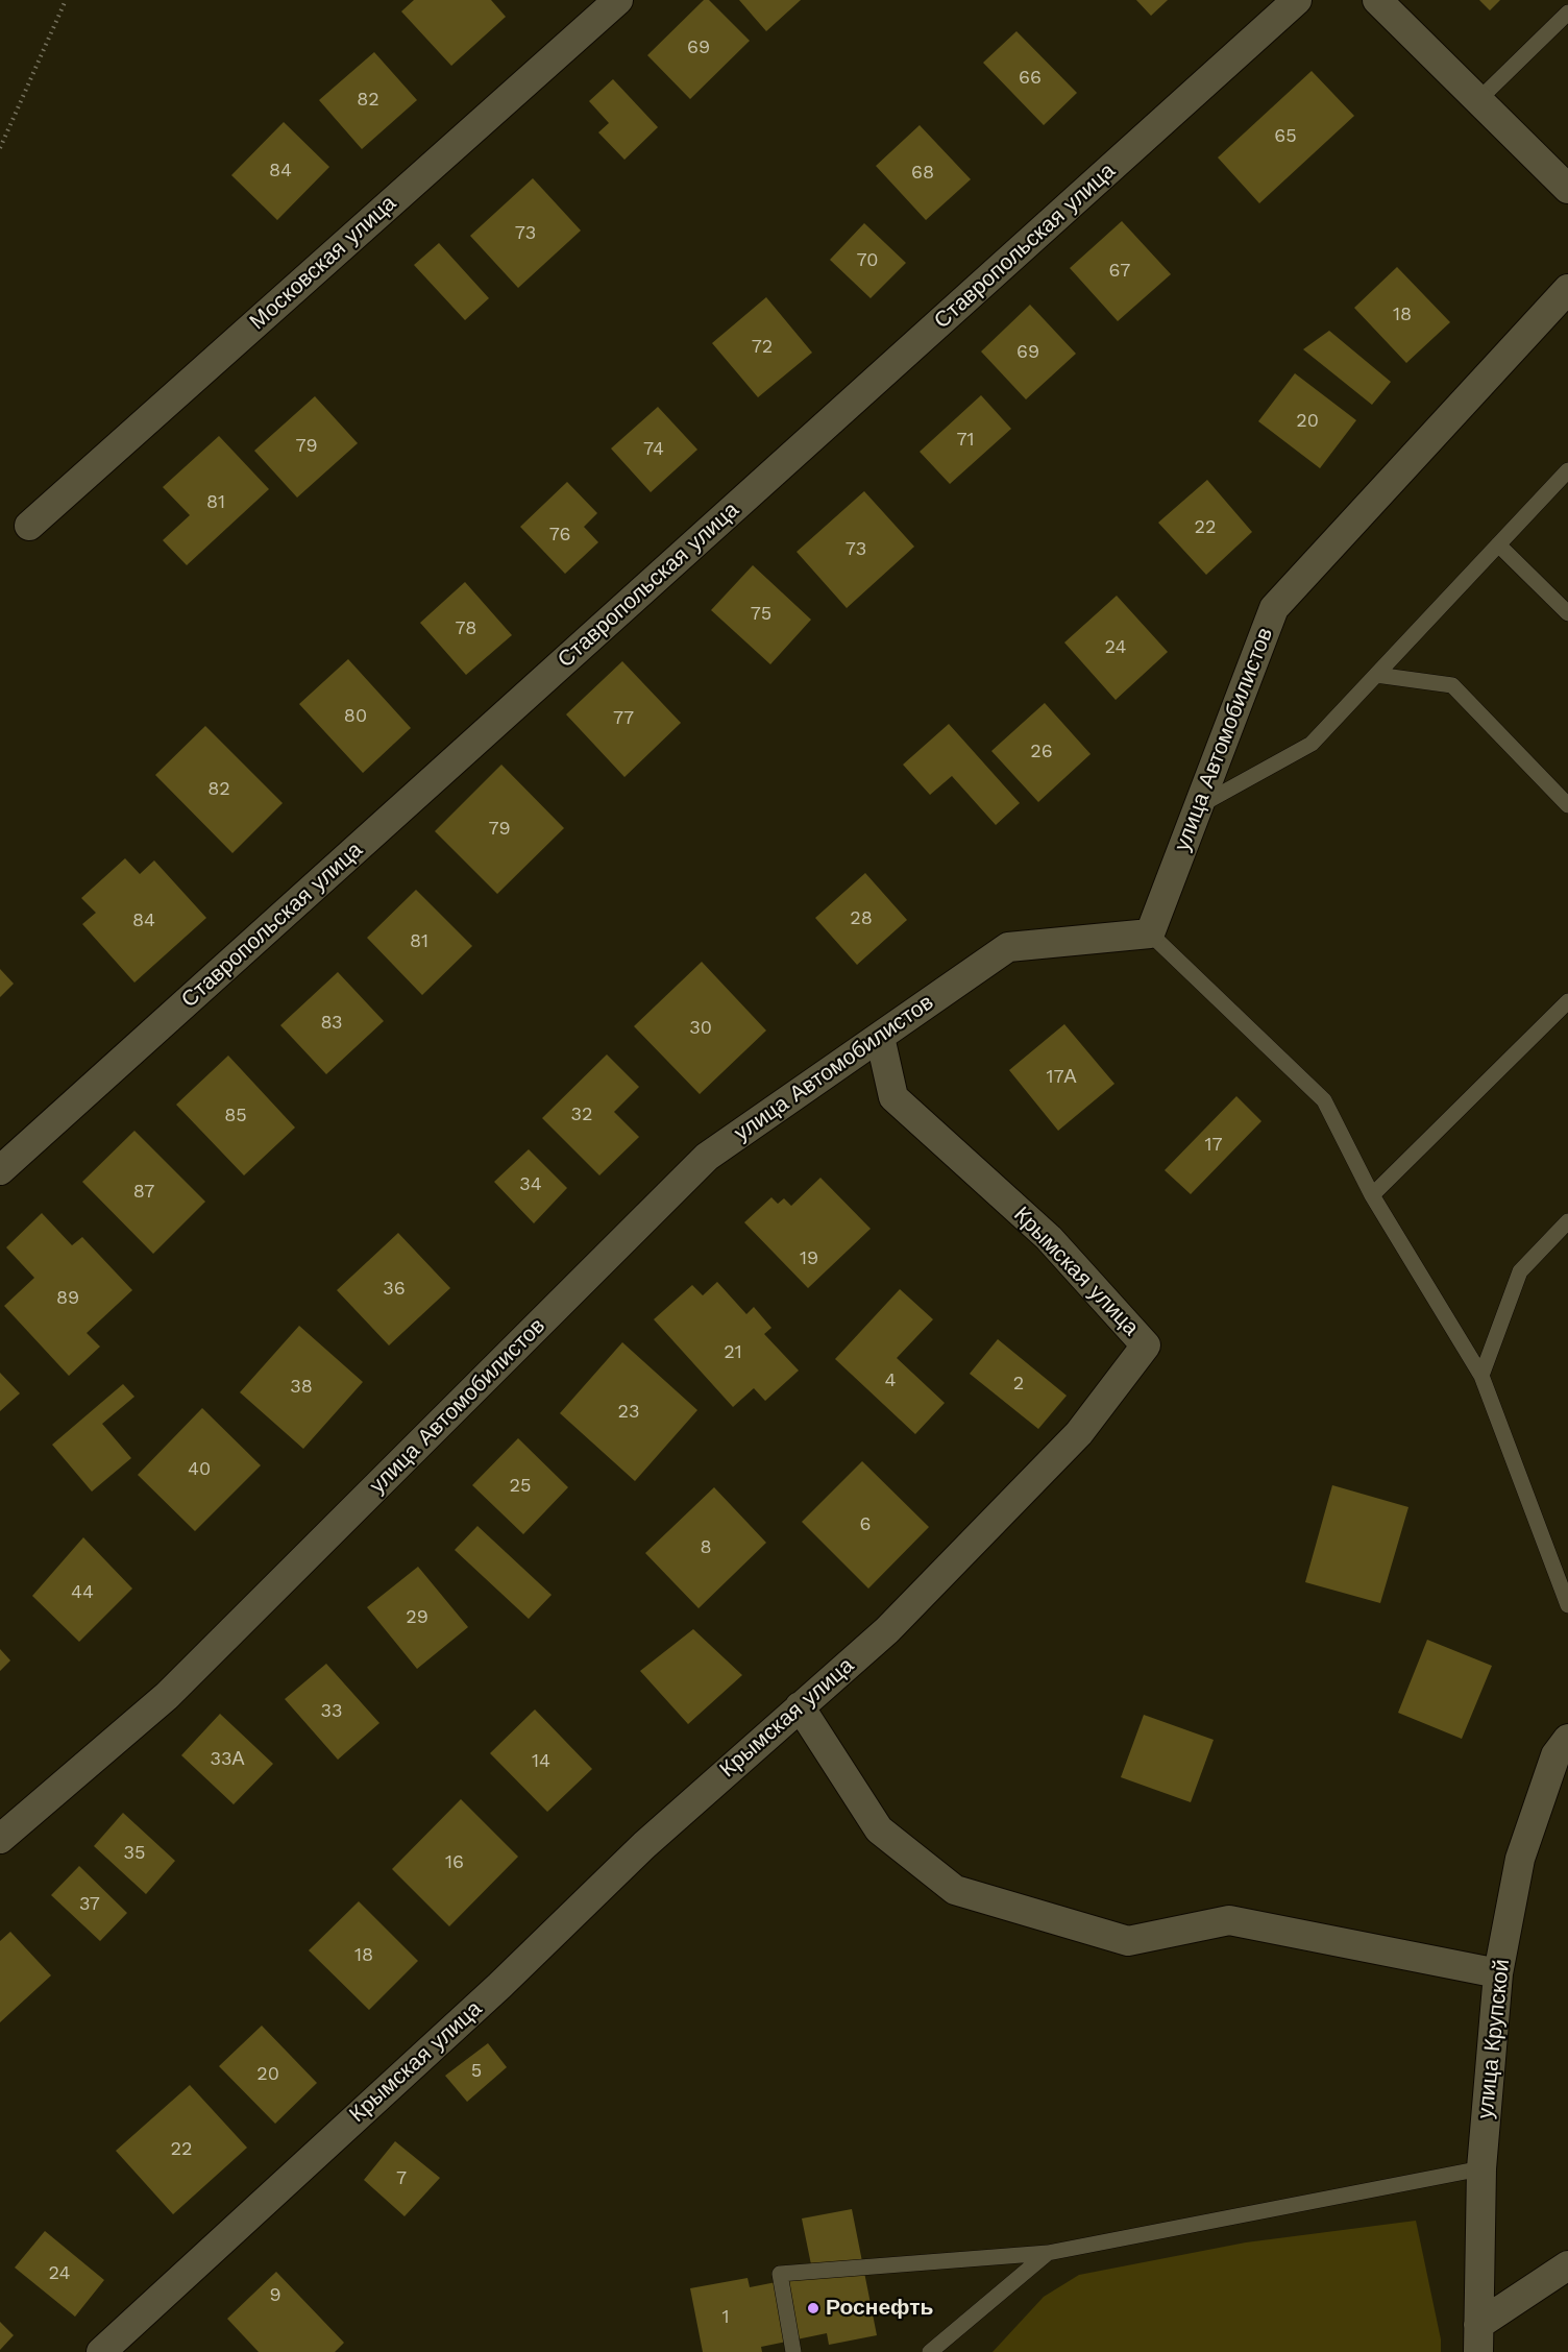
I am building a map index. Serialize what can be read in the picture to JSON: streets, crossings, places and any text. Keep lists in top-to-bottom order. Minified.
{"streets":{"street":["Ставропольская улица","Московская улица","улица Автомобилистов","Крымская улица","улица Крупской"]},"crossings":[["улица Автомобилистов","Крымская улица"]],"places":["Роснефть"],"house_numbers":["69","66","82","65","84","68","73","70","67","18","72","69","20","71","79","74","81","22","76","73","75","78","24","80","77","26","82","79","28","84","81","83","30","17А","32","85","17","34","87","19","36","89","21","4","2","38","23","40","25","6","8","44","29","33","33А","14","35","16","37","18","5","20","22","7","24","9","1"]}
